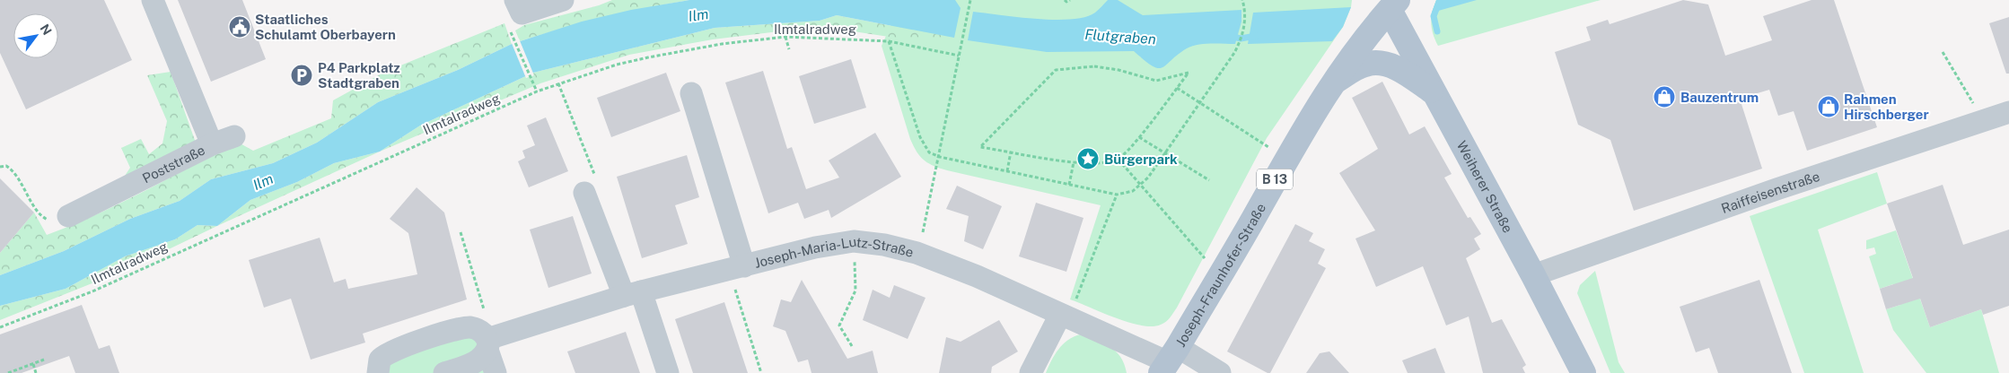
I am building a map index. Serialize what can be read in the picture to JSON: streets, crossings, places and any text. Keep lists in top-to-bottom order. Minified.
{"streets":{"main road":["B 13","Weiherer Straße","Joseph-Fraunhofer-Straße"],"street":["Poststraße","Raiffeisenstraße","Joseph-Maria-Lutz-Straße"],"path":["Ilmtalradweg"]},"crossings":[["Weiherer Straße","Raiffeisenstraße"],["Weiherer Straße","Joseph-Fraunhofer-Straße"],["Joseph-Maria-Lutz-Straße","Joseph-Fraunhofer-Straße"]],"water":["Ilm","Flutgraben"],"places":{"public building":["Staatliches Schulamt Oberbayern"],"parking":["P4 Parkplatz Stadtgraben"],"shop":["Bauzentrum","Rahmen Hirschberger"],"place":["Bürgerpark"]},"north":"top right"}
